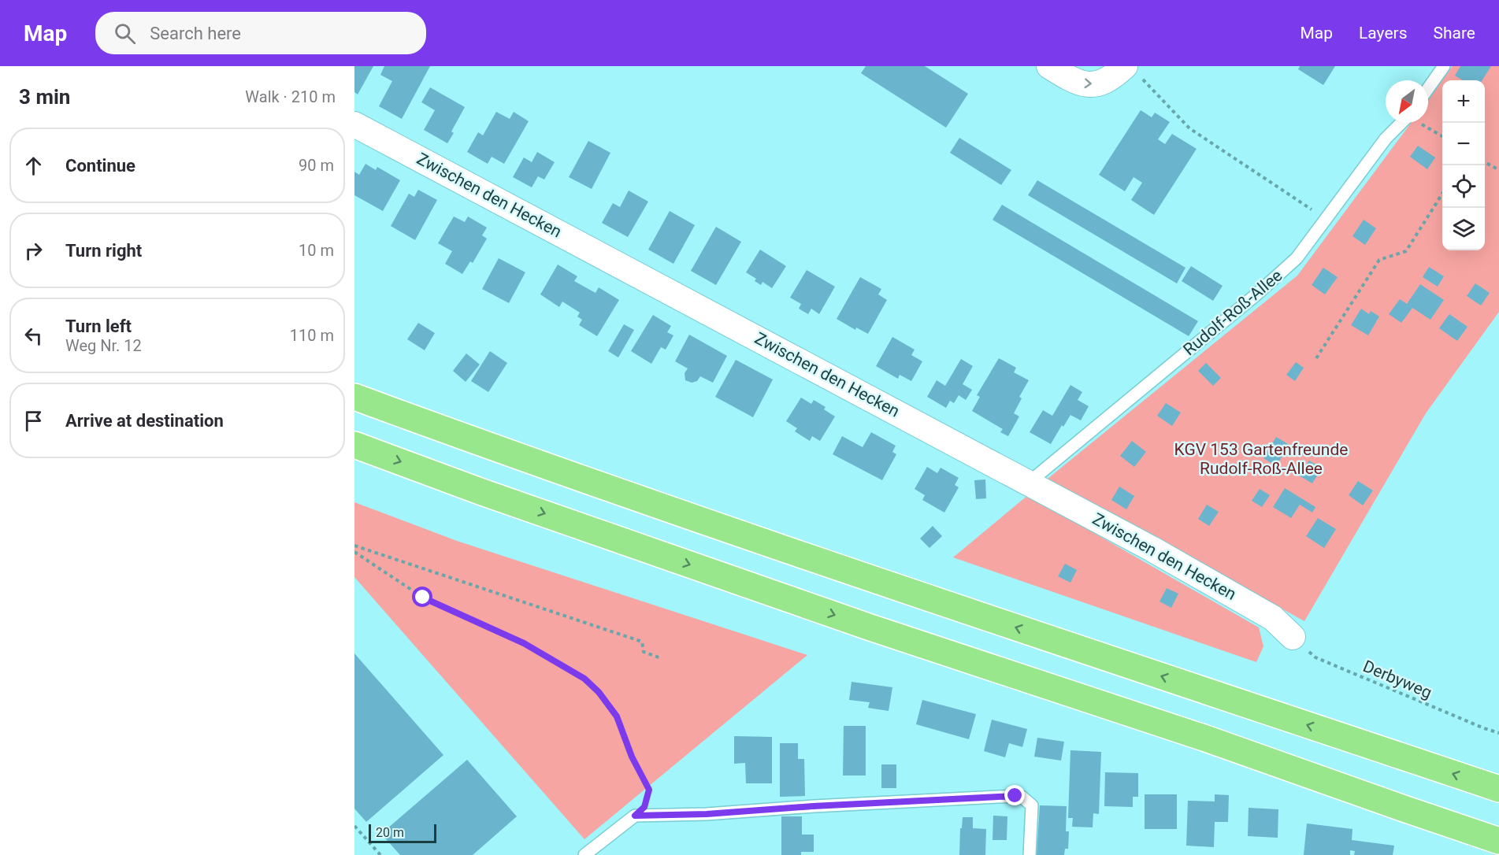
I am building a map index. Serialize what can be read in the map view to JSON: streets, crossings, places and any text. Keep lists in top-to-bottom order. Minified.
{"streets":{"street":["Zwischen den Hecken"],"lane":["Rudolf-Roß-Allee"],"path":["Derbyweg"]},"crossings":[["Zwischen den Hecken","Rudolf-Roß-Allee"],["Zwischen den Hecken","Derbyweg"]],"parks":["KGV 153 Gartenfreunde Rudolf-Roß-Allee"],"scale_bar":"20 m","north":"bottom left","page":{"header":"Map","search":"Search here","nav":["Map","Layers","Share"],"heading":["3 min","Walk · 210 m"],"map_buttons":["+","−"],"list":[["Continue","90 m"],["Turn right","10 m"],["Turn left","Weg Nr. 12","110 m"],"Arrive at destination"],"scale":"20 m"}}
